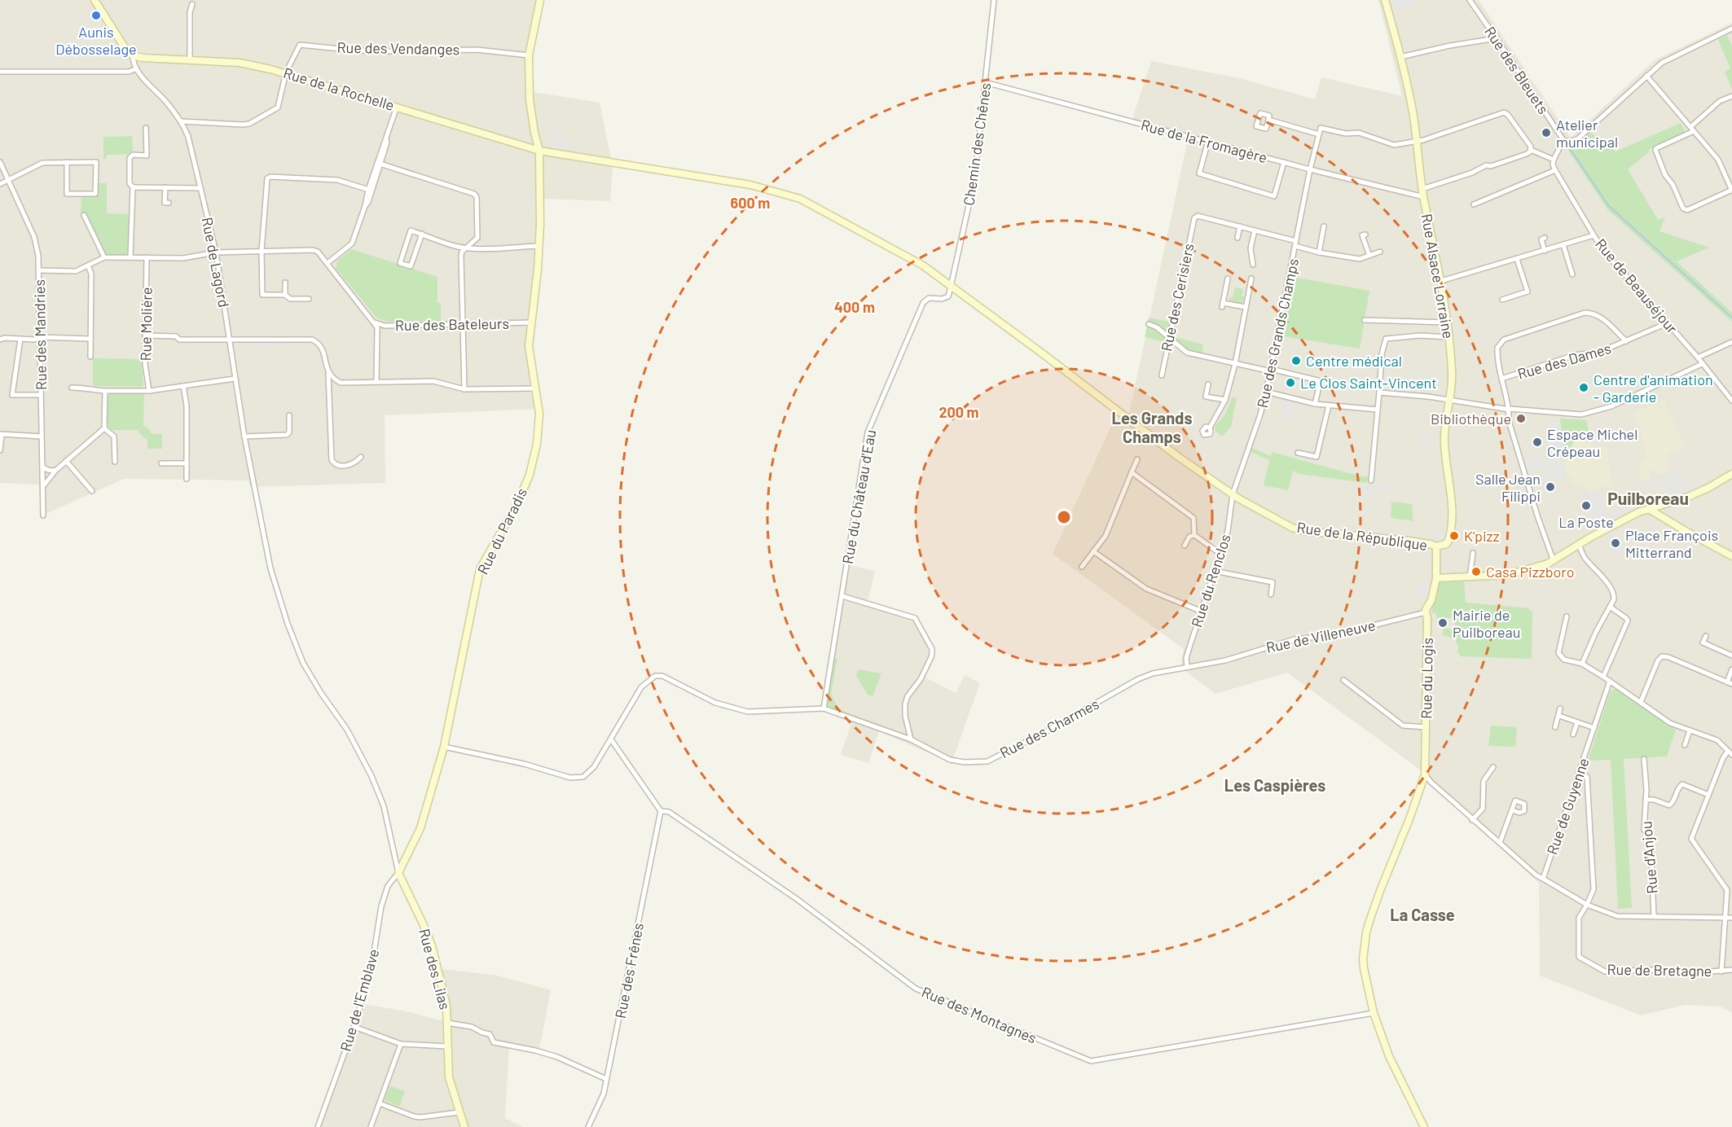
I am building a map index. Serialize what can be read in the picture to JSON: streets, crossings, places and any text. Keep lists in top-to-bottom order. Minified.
{"streets":{"street":["Rue des Vendanges","Rue des Bleuets","Rue de la Rochelle","Rue de la Fromagère","Chemin des Chênes","Rue de Lagord","Rue Alsace Lorraine","Rue de Beauséjour","Rue des Cerisiers","Rue Molière","Rue des Bateleurs","Rue des Grands Champs","Rue des Mandries","Rue des Dames","Rue du Château d'Eau","Rue du Paradis","Rue de la République","Rue du Renclos","Rue de Villeneuve","Rue du Logis","Rue des Charmes","Rue de Guyenne","Rue d'Anjou","Rue des Lilas","Rue de Bretagne","Rue des Frênes","Rue de l'Emblave","Rue des Montagnes"]},"crossings":[["Rue des Vendanges","Rue de la Rochelle"],["Rue des Vendanges","Rue du Paradis"],["Rue de la Rochelle","Chemin des Chênes"],["Rue de la Rochelle","Rue du Château d'Eau"],["Rue de la Rochelle","Rue du Paradis"],["Rue de la Rochelle","Rue de la République"],["Rue de la Fromagère","Chemin des Chênes"],["Rue de la Fromagère","Rue Alsace Lorraine"],["Rue de la Fromagère","Rue des Grands Champs"],["Chemin des Chênes","Rue du Château d'Eau"],["Chemin des Chênes","Rue de la République"],["Rue de Lagord","Rue du Paradis"],["Rue de Lagord","Rue des Lilas"],["Rue de Lagord","Rue de l'Emblave"],["Rue Alsace Lorraine","Rue de la République"],["Rue de Beauséjour","Rue des Dames"],["Rue des Bateleurs","Rue du Paradis"],["Rue des Grands Champs","Rue de la République"],["Rue des Grands Champs","Rue du Renclos"],["Rue du Château d'Eau","Rue de la République"],["Rue du Château d'Eau","Rue des Charmes"],["Rue du Paradis","Rue des Lilas"],["Rue du Paradis","Rue de l'Emblave"],["Rue de la République","Rue du Renclos"],["Rue de la République","Rue du Logis"],["Rue du Renclos","Rue de Villeneuve"],["Rue du Renclos","Rue des Charmes"],["Rue de Villeneuve","Rue du Logis"],["Rue de Villeneuve","Rue des Charmes"],["Rue du Logis","Rue des Montagnes"],["Rue de Guyenne","Rue de Bretagne"],["Rue des Lilas","Rue de l'Emblave"],["Rue des Frênes","Rue des Montagnes"]],"districts":["Les Grands Champs","Puilboreau","Les Caspières","La Casse"],"places":["Aunis Débosselage","Atelier municipal","Centre médical","Le Clos Saint-Vincent","Centre d'animation - Garderie","Bibliothèque","Espace Michel Crépeau","Salle Jean Filippi","La Poste","K'pizz","Place François Mitterrand","Casa Pizzboro","Mairie de Puilboreau"],"rings":["600 m","400 m","200 m"]}
